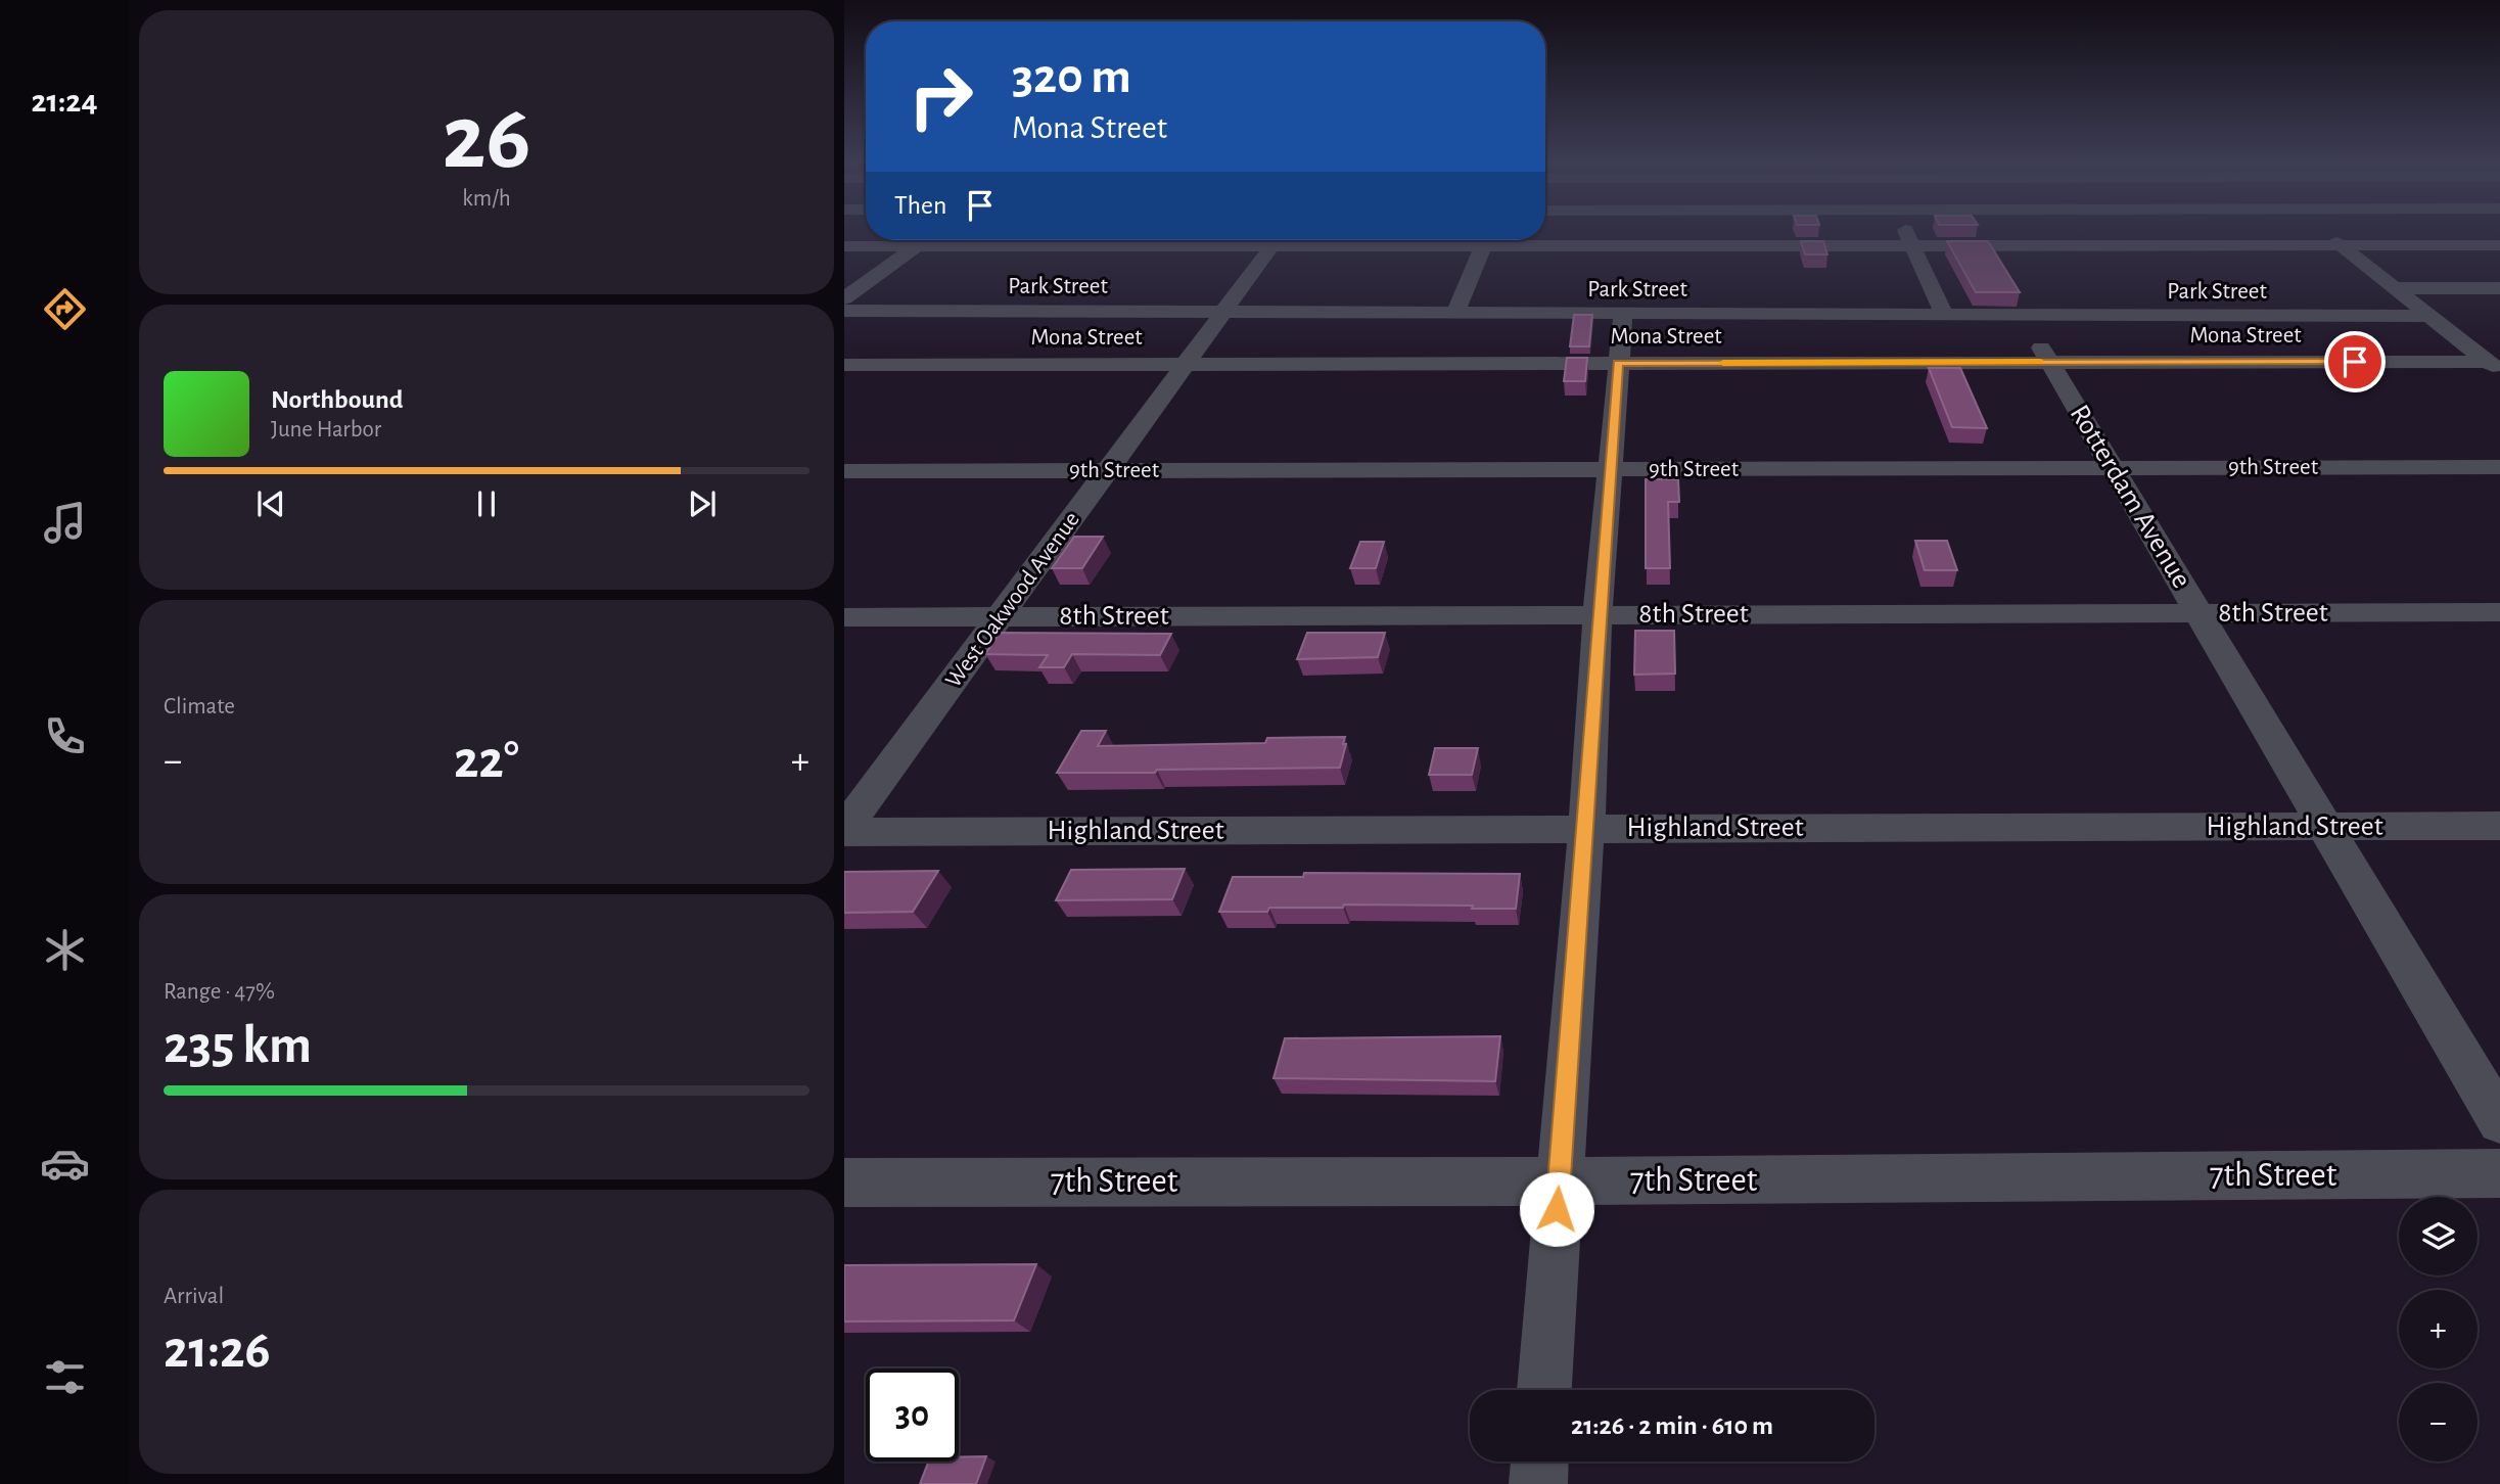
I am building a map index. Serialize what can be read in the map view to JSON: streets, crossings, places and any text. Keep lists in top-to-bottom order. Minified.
{"streets":{"street":["Park Street","Mona Street","9th Street","Rotterdam Avenue","West Oakwood Avenue","8th Street","Highland Street","7th Street"]},"crossings":[["Park Street","Rotterdam Avenue"],["Park Street","West Oakwood Avenue"],["Mona Street","Rotterdam Avenue"],["Mona Street","West Oakwood Avenue"],["9th Street","Rotterdam Avenue"],["9th Street","West Oakwood Avenue"],["Rotterdam Avenue","8th Street"],["Rotterdam Avenue","Highland Street"],["West Oakwood Avenue","8th Street"],["West Oakwood Avenue","Highland Street"]],"page":{"tabs":"21:24","tile":[["26","km/h"],"Climate",["Range · 47%","235 km"],["Arrival","21:26"]],"turn":["320 m","Mona Street"],"then":"Then","song":["Northbound","June Harbor"],"heat":["−","22°","+"],"map_buttons":["+","−"],"limit":"30","trip":"21:26 · 2 min · 610 m"}}
